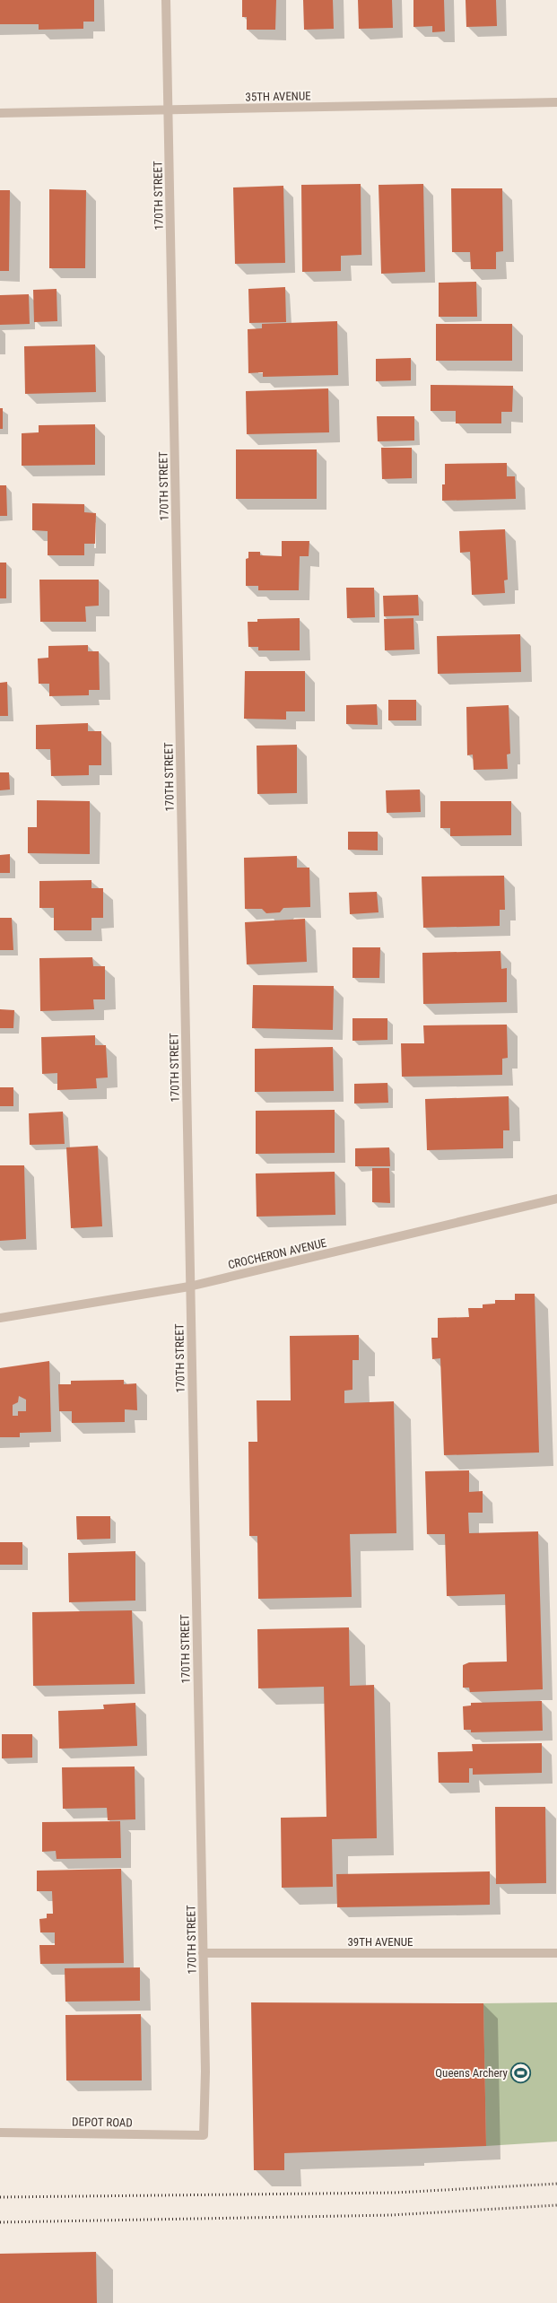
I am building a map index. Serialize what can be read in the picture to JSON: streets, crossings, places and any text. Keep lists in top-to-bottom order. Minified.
{"streets":{"street":["35TH AVENUE","170TH STREET","CROCHERON AVENUE","39TH AVENUE","DEPOT ROAD"]},"crossings":[["35TH AVENUE","170TH STREET"],["170TH STREET","CROCHERON AVENUE"],["170TH STREET","39TH AVENUE"],["170TH STREET","DEPOT ROAD"]],"places":{"sports":["Queens Archery"]}}
